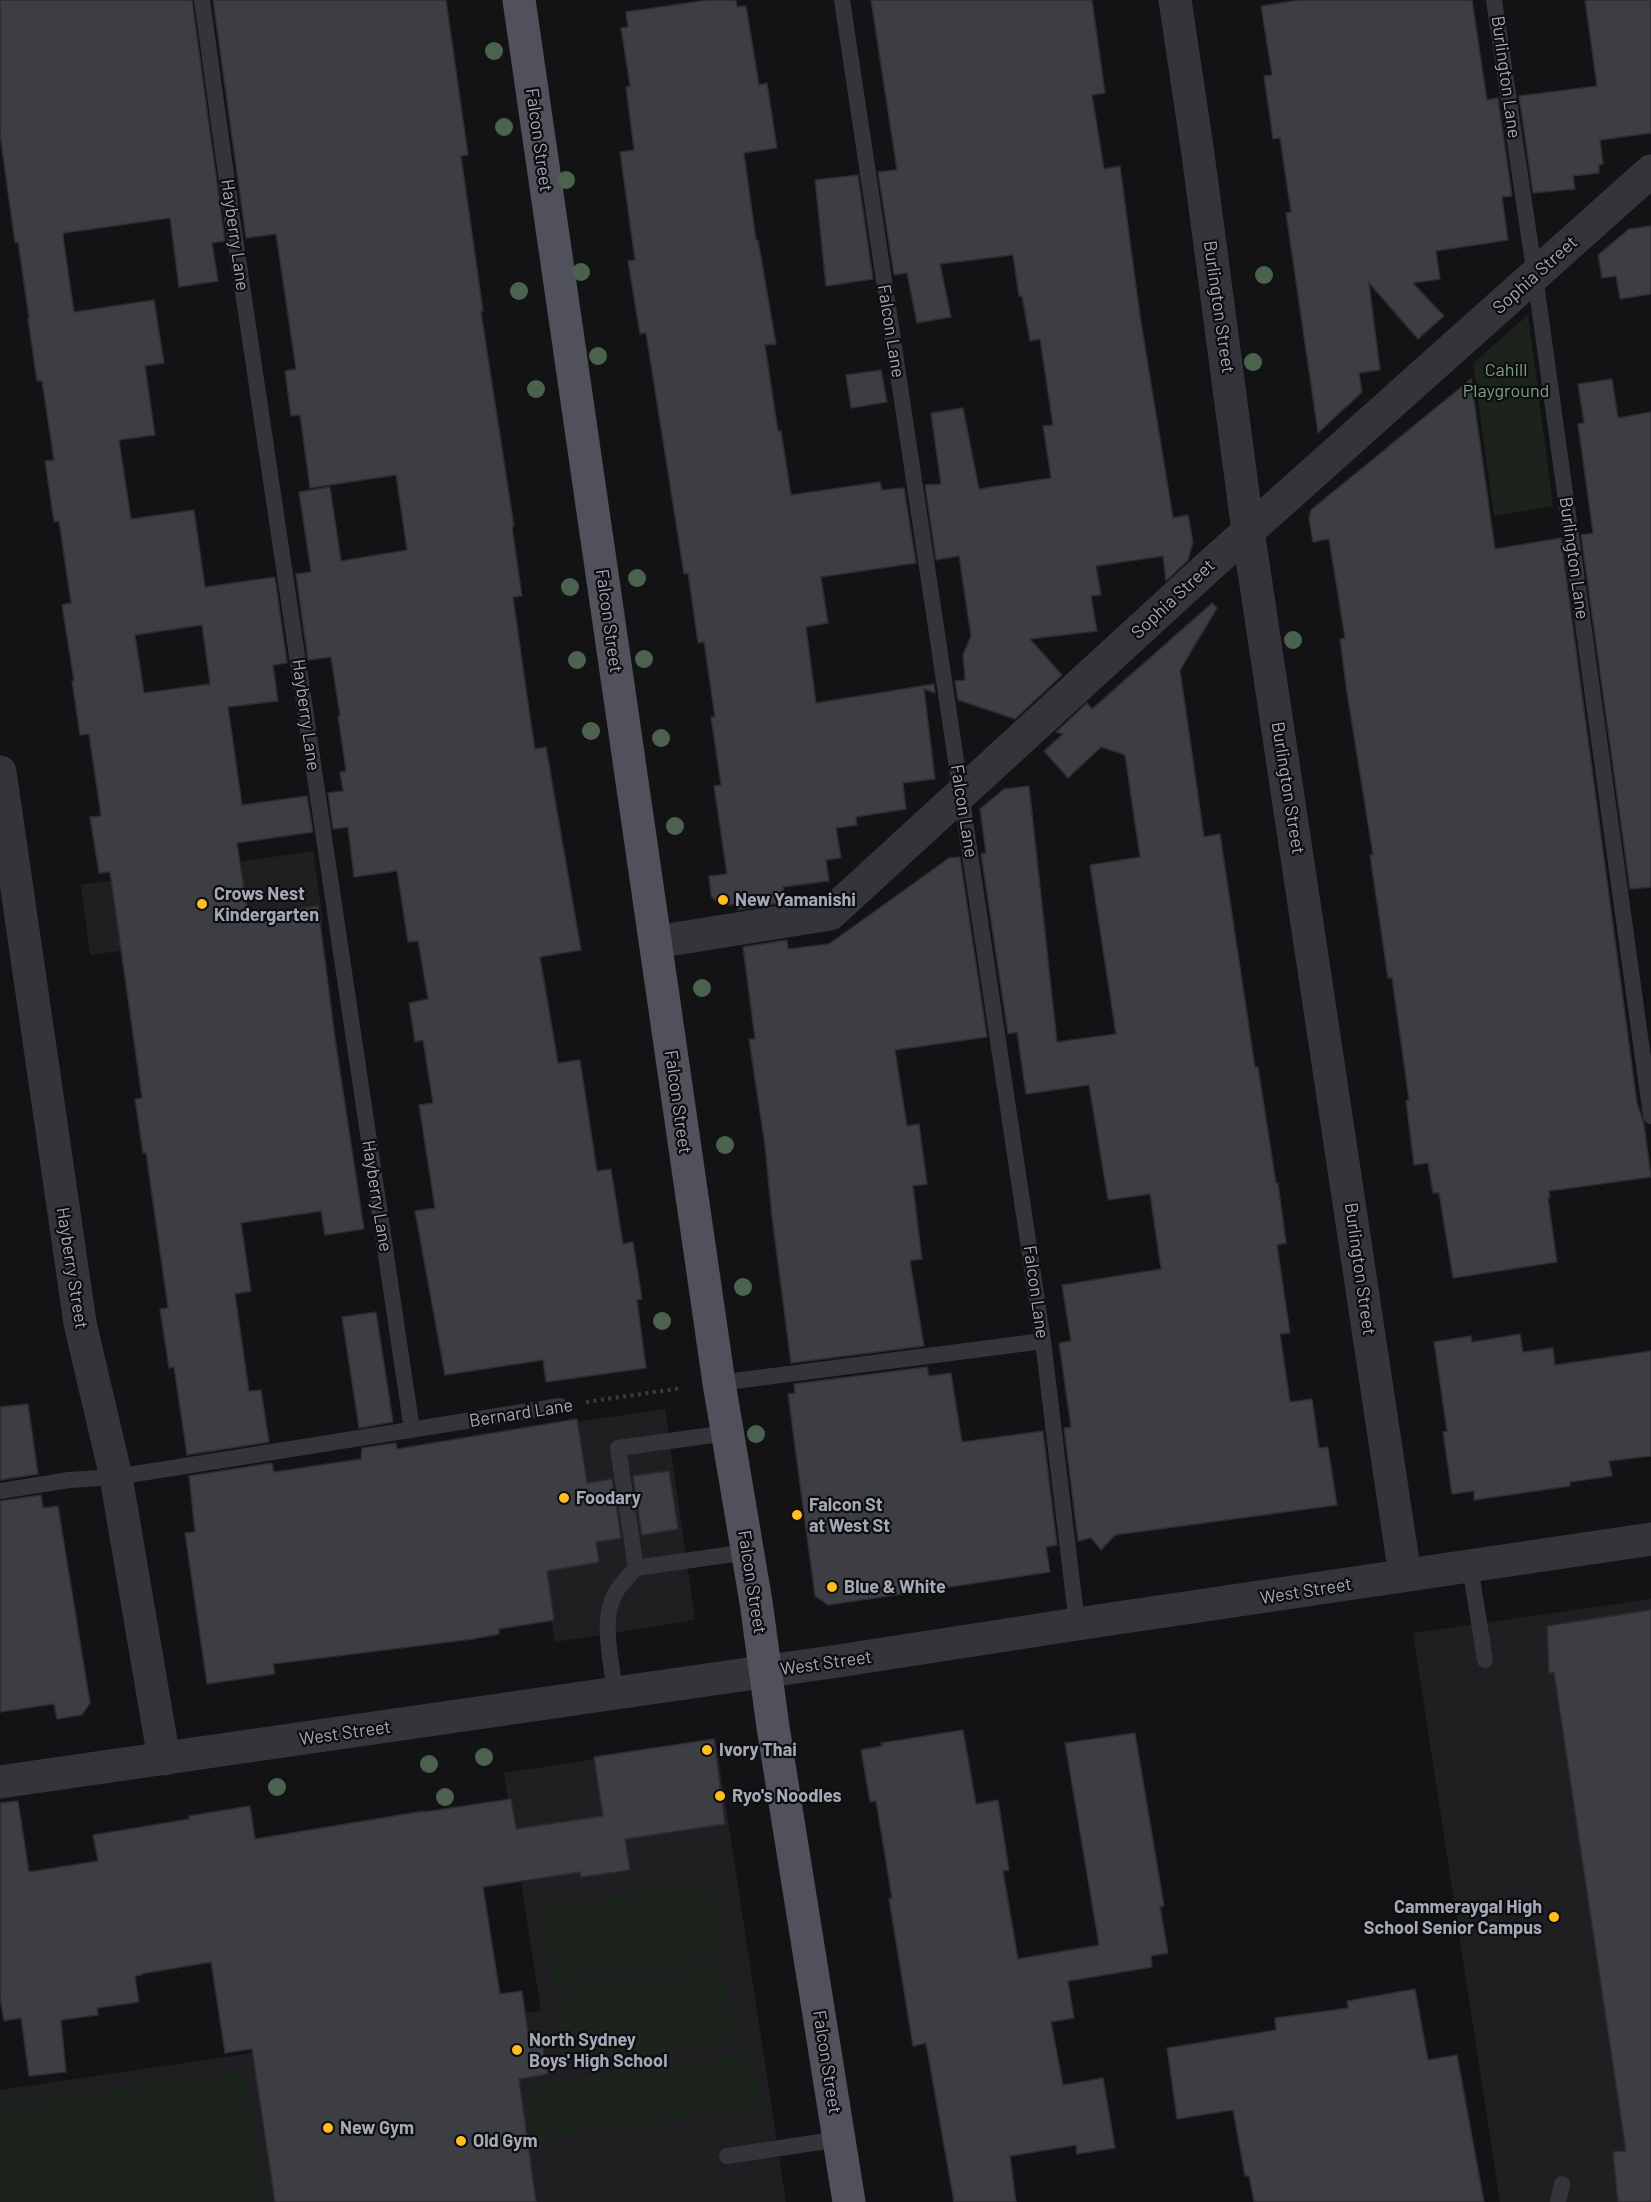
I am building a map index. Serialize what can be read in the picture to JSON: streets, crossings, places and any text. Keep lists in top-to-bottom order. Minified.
{"streets":{"main road":["Falcon Street"],"street":["Sophia Street","Burlington Street","Hayberry Street","West Street"],"lane":["Burlington Lane","Hayberry Lane","Falcon Lane","Bernard Lane"]},"crossings":[["Burlington Lane","Sophia Street"],["Falcon Street","Sophia Street"],["Falcon Street","Bernard Lane"],["Falcon Street","West Street"],["Hayberry Lane","Bernard Lane"],["Sophia Street","Burlington Street"],["Sophia Street","Falcon Lane"],["Burlington Street","West Street"],["Falcon Lane","West Street"],["Hayberry Street","Bernard Lane"],["Hayberry Street","West Street"]],"parks":["Cahill Playground"],"places":["New Yamanishi","Crows Nest Kindergarten","Foodary","Falcon St at West St","Blue & White","Ivory Thai","Ryo's Noodles","Cammeraygal High School Senior Campus","North Sydney Boys' High School","New Gym","Old Gym"]}
